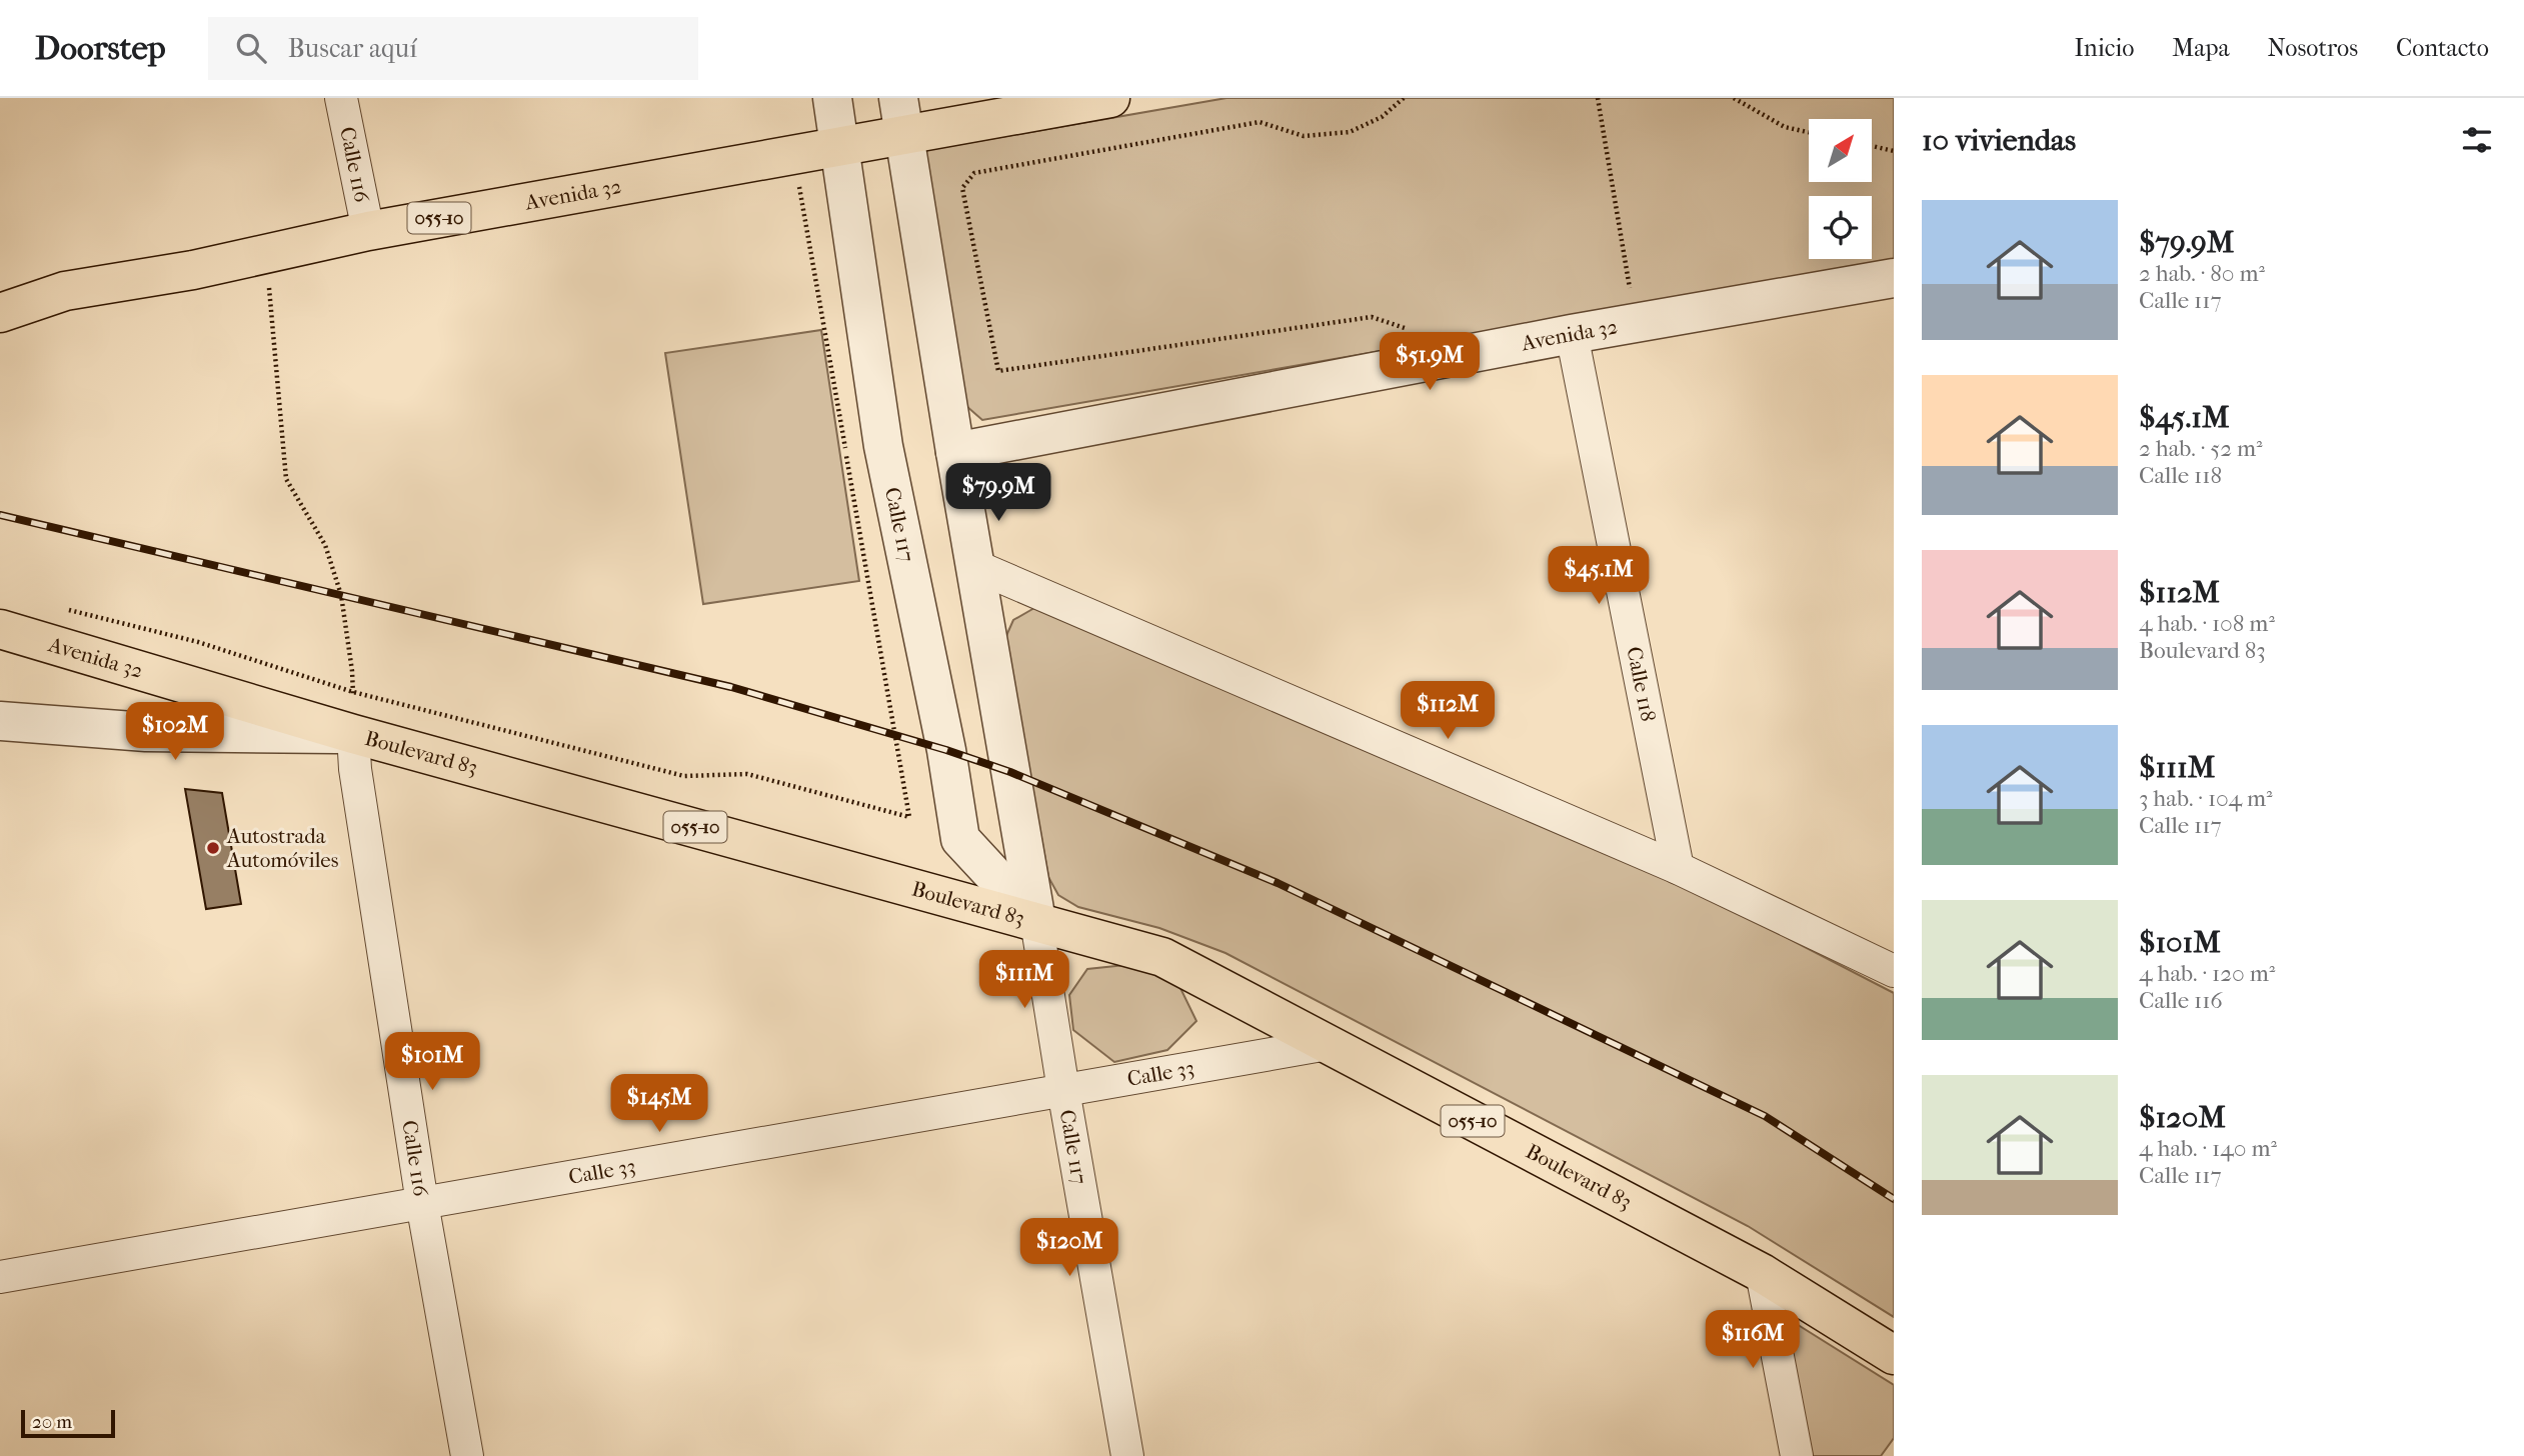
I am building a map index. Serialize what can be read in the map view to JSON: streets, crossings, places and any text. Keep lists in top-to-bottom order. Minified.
{"streets":{"highway":["Avenida 32","055-10","Boulevard 83"],"street":["Calle 116","Calle 117","Calle 118","Calle 33"]},"crossings":[["Calle 116","Avenida 32"],["Calle 116","Boulevard 83"],["Calle 116","Calle 33"],["Avenida 32","Calle 117"],["Avenida 32","Calle 118"],["Avenida 32","Boulevard 83"],["Calle 117","Boulevard 83"],["Calle 117","Calle 33"],["Boulevard 83","Calle 33"]],"places":["Autostrada Automóviles"],"scale_bar":"20 m","north":"top right","page":{"header":"Doorstep","search":"Buscar aquí","nav":["Inicio","Mapa","Nosotros","Contacto"],"heading":"10 viviendas","list":[{"name":"$79.9M","note":"2 hab. · 80 m² · Calle 117"},{"name":"$45.1M","note":"2 hab. · 52 m² · Calle 118"},{"name":"$112M","note":"4 hab. · 108 m² · Boulevard 83"},{"name":"$111M","note":"3 hab. · 104 m² · Calle 117"},{"name":"$101M","note":"4 hab. · 120 m² · Calle 116"},{"name":"$120M","note":"4 hab. · 140 m² · Calle 117"}],"price":["$51.9M","$79.9M","$45.1M","$112M","$102M","$111M","$101M","$145M","$120M","$116M"],"scale":"20 m"}}
